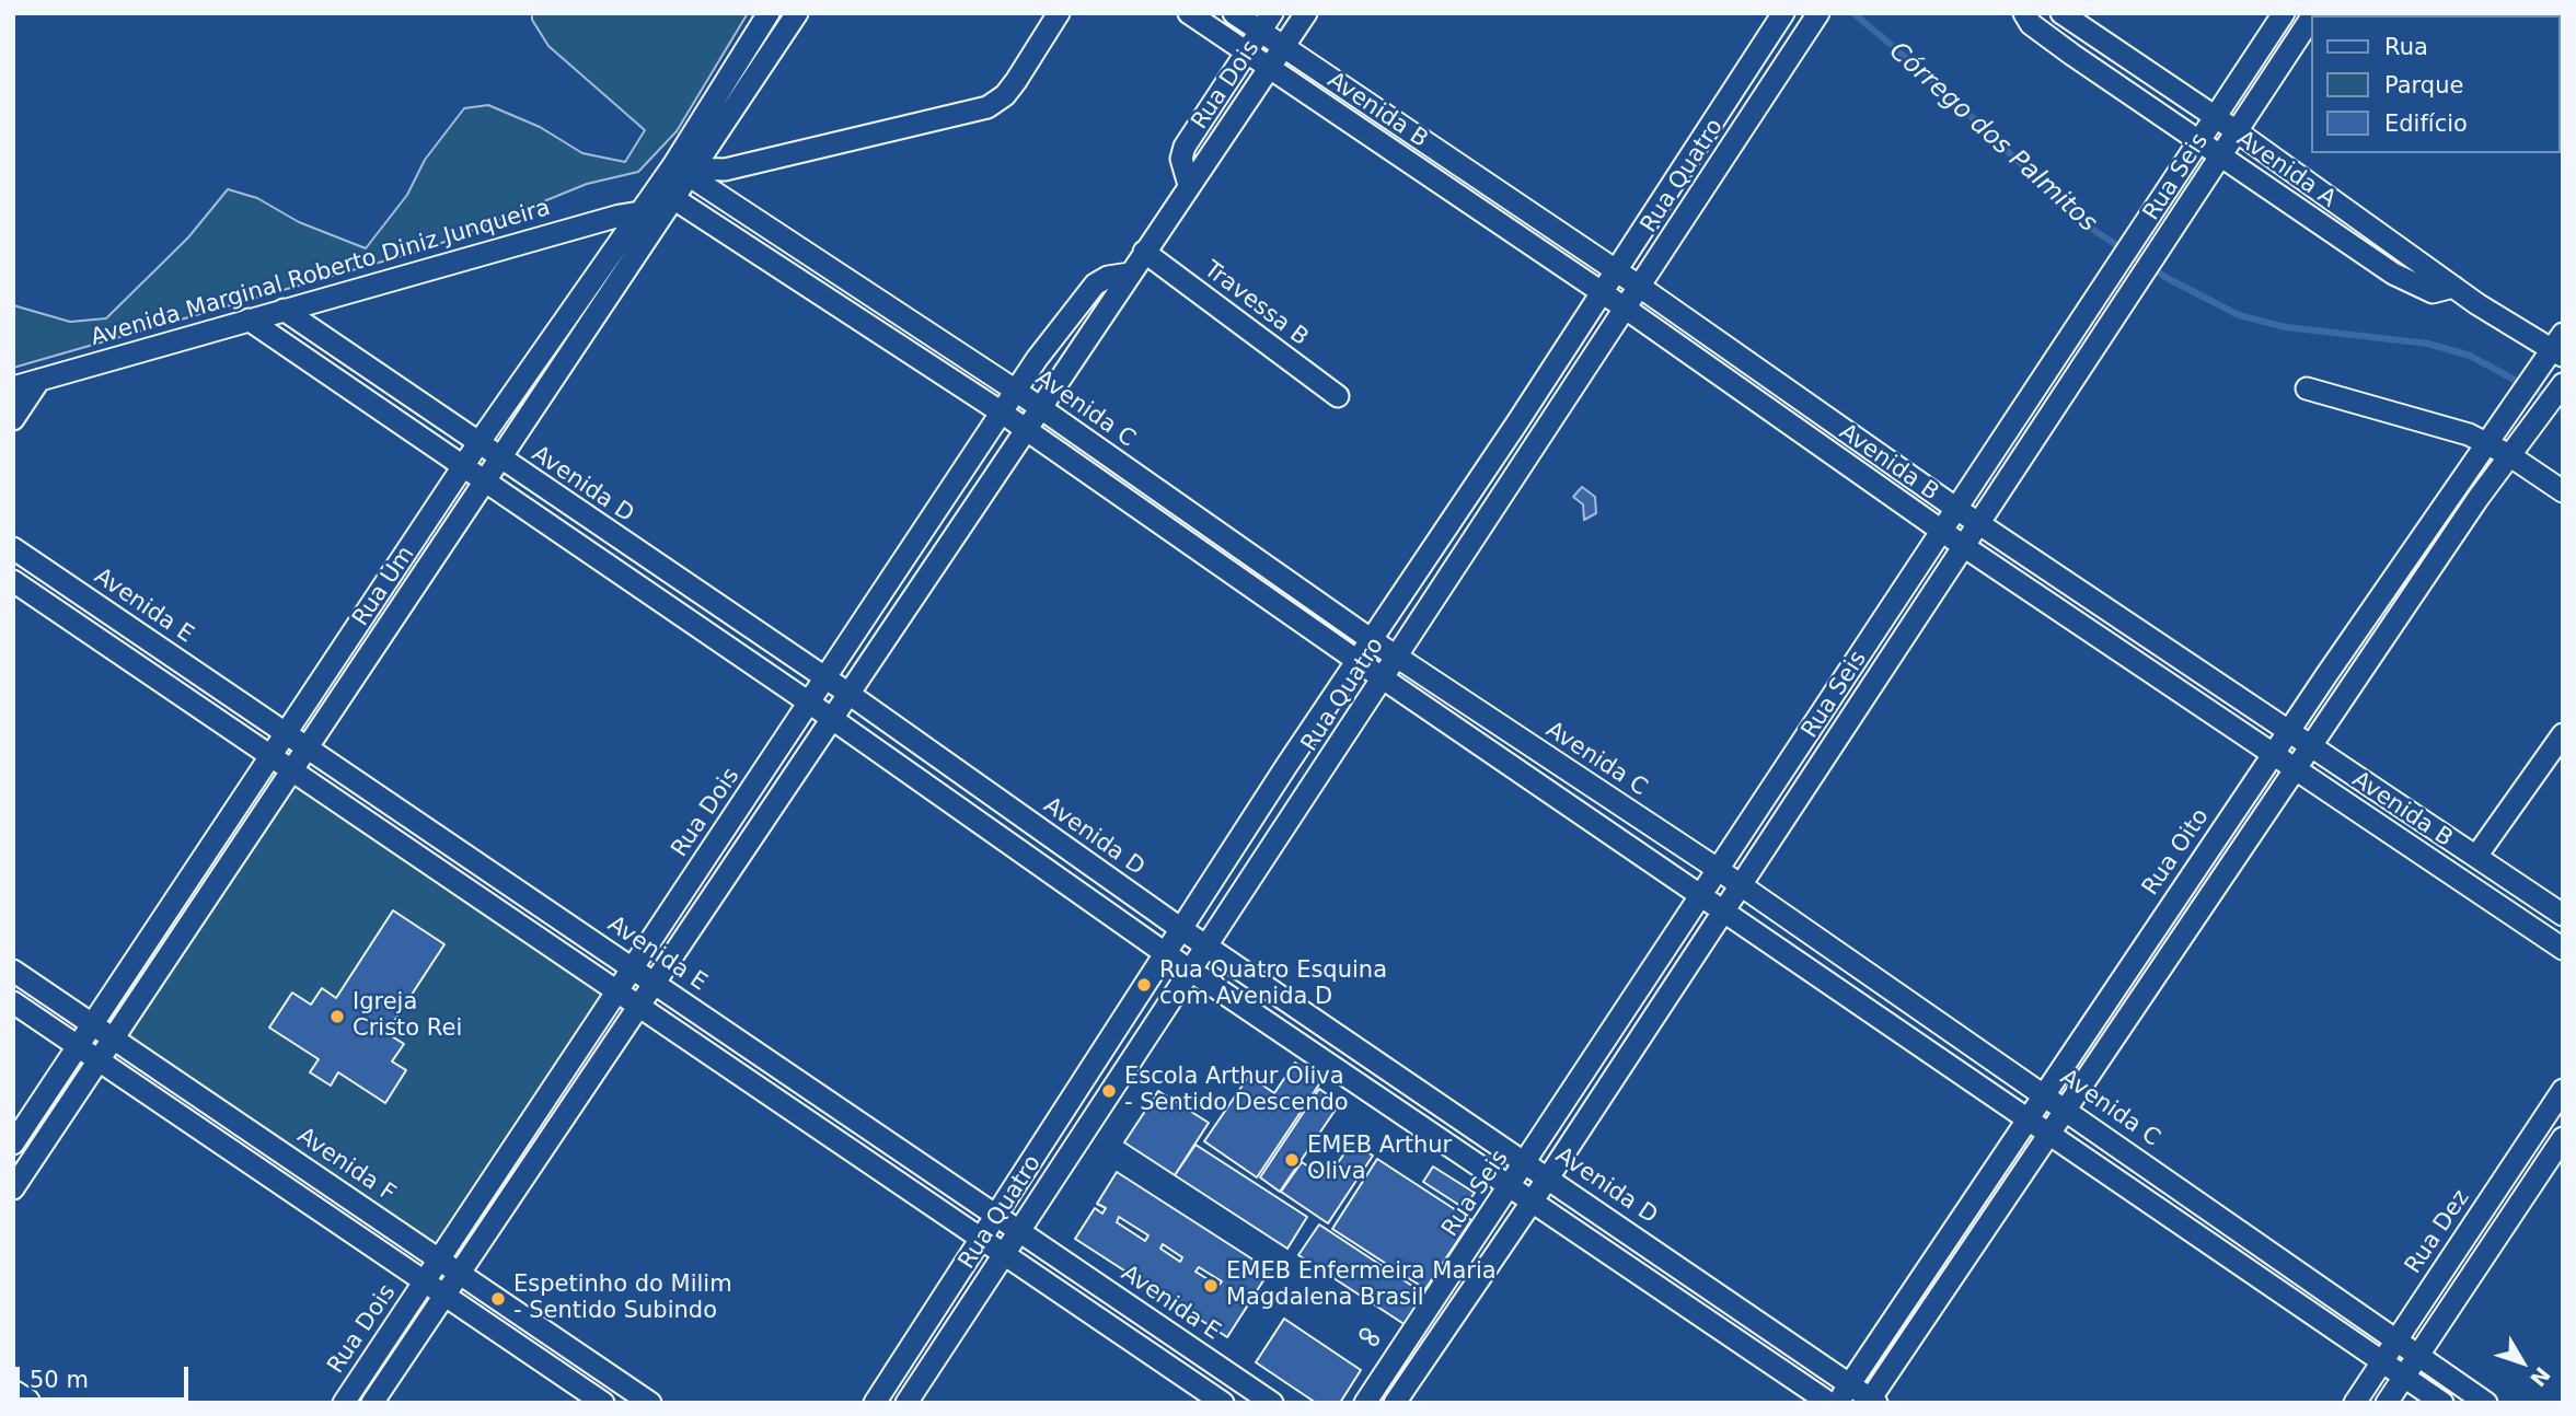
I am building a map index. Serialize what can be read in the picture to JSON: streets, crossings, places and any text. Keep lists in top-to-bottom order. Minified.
{"streets":{"street":["Rua Dois","Avenida B","Avenida A","Rua Quatro","Rua Seis","Avenida Marginal Roberto Diniz Junqueira","Travessa B","Avenida C","Avenida D","Rua Um","Avenida E","Rua Oito","Avenida F","Rua Dez"]},"crossings":[["Rua Dois","Avenida B"],["Rua Dois","Travessa B"],["Rua Dois","Avenida C"],["Rua Dois","Avenida D"],["Rua Dois","Avenida E"],["Rua Dois","Avenida F"],["Avenida B","Rua Quatro"],["Avenida B","Rua Seis"],["Avenida B","Rua Oito"],["Avenida A","Rua Seis"],["Avenida A","Rua Oito"],["Rua Quatro","Avenida C"],["Rua Quatro","Avenida D"],["Rua Quatro","Avenida E"],["Rua Seis","Avenida C"],["Rua Seis","Avenida D"],["Avenida Marginal Roberto Diniz Junqueira","Avenida D"],["Avenida Marginal Roberto Diniz Junqueira","Rua Um"],["Avenida C","Rua Um"],["Avenida C","Rua Oito"],["Avenida C","Rua Dez"],["Avenida D","Rua Um"],["Avenida D","Rua Oito"],["Rua Um","Avenida E"],["Rua Um","Avenida F"]],"water":["Córrego dos Palmitos"],"places":["Rua Quatro Esquina com Avenida D","Igreja Cristo Rei","Escola Arthur Oliva - Sentido Descendo","EMEB Arthur Oliva","EMEB Enfermeira Maria Magdalena Brasil","Espetinho do Milim - Sentido Subindo"],"legend":["Rua","Parque","Edifício"],"scale_bar":"50 m","north":"bottom right"}
